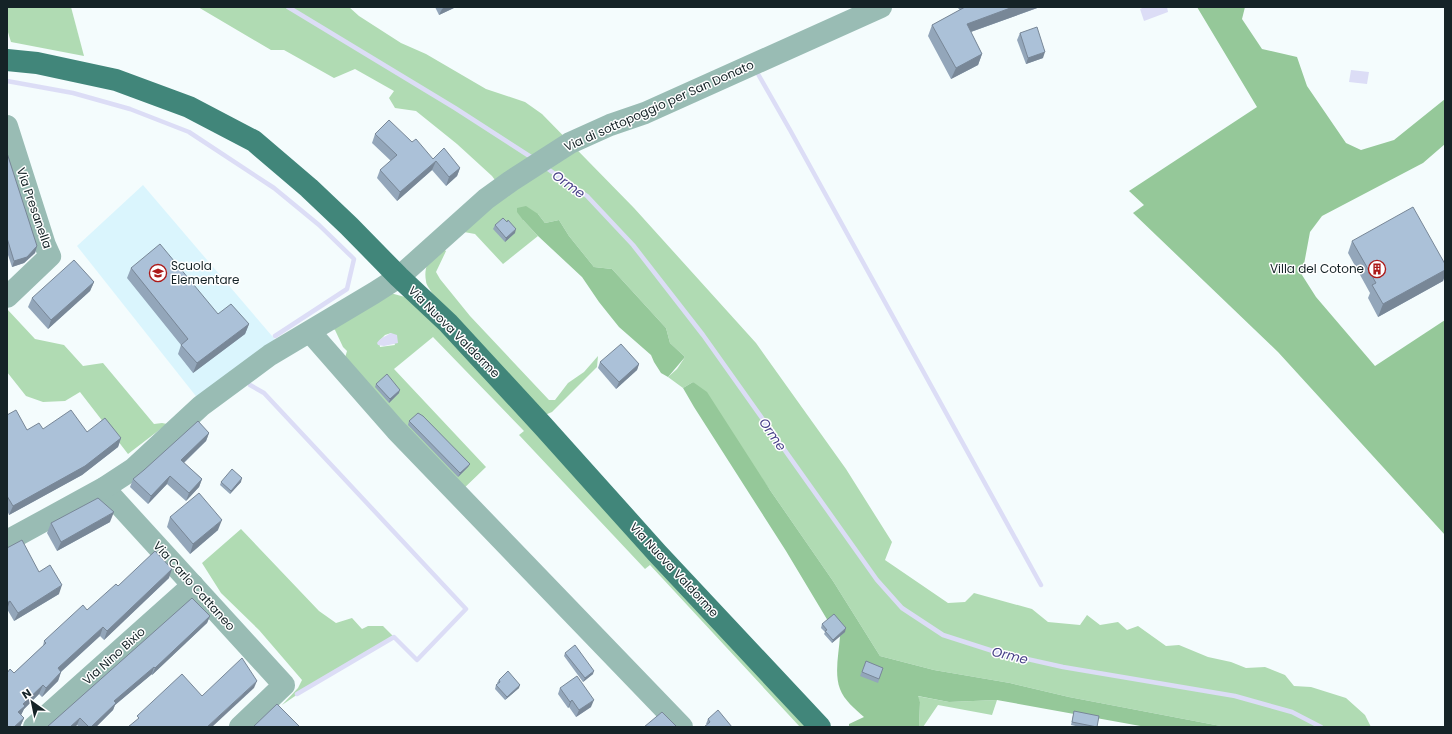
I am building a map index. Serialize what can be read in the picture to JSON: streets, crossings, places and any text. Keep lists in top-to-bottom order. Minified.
{"streets":{"main road":["Via Nuova Valdorme"],"street":["Via di sottopoggio per San Donato","Via Presanella","Via Carlo Cattaneo","Via Nino Bixio"]},"crossings":[["Via di sottopoggio per San Donato","Via Nuova Valdorme"],["Via Carlo Cattaneo","Via Nino Bixio"]],"water":["Orme"],"places":{"building":["Villa del Cotone"],"school or university":["Scuola Elementare"]},"north":"top left"}
